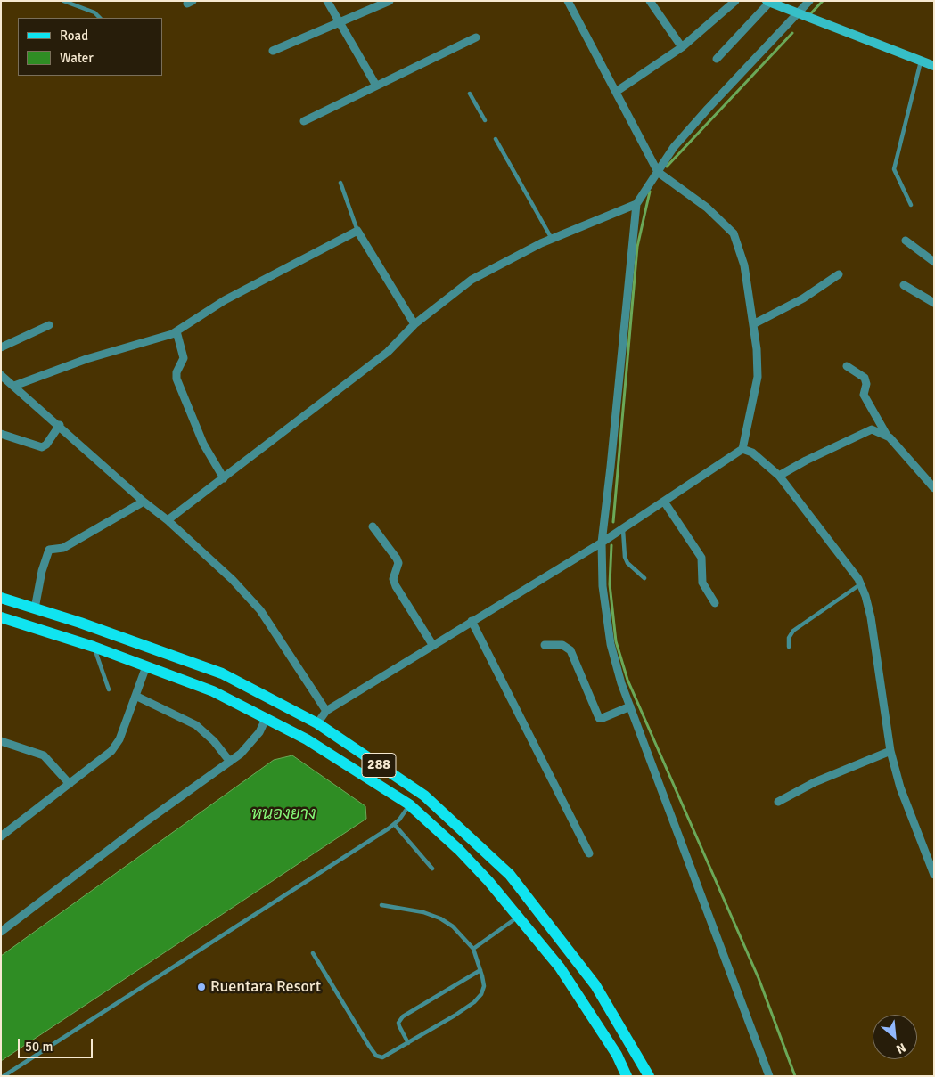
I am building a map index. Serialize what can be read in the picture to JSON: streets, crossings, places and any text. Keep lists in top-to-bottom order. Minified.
{"streets":{"main road":["288"]},"water":["หนองยาง"],"places":["Ruentara Resort"],"legend":["Road","Water"],"scale_bar":"50 m","north":"bottom right"}
